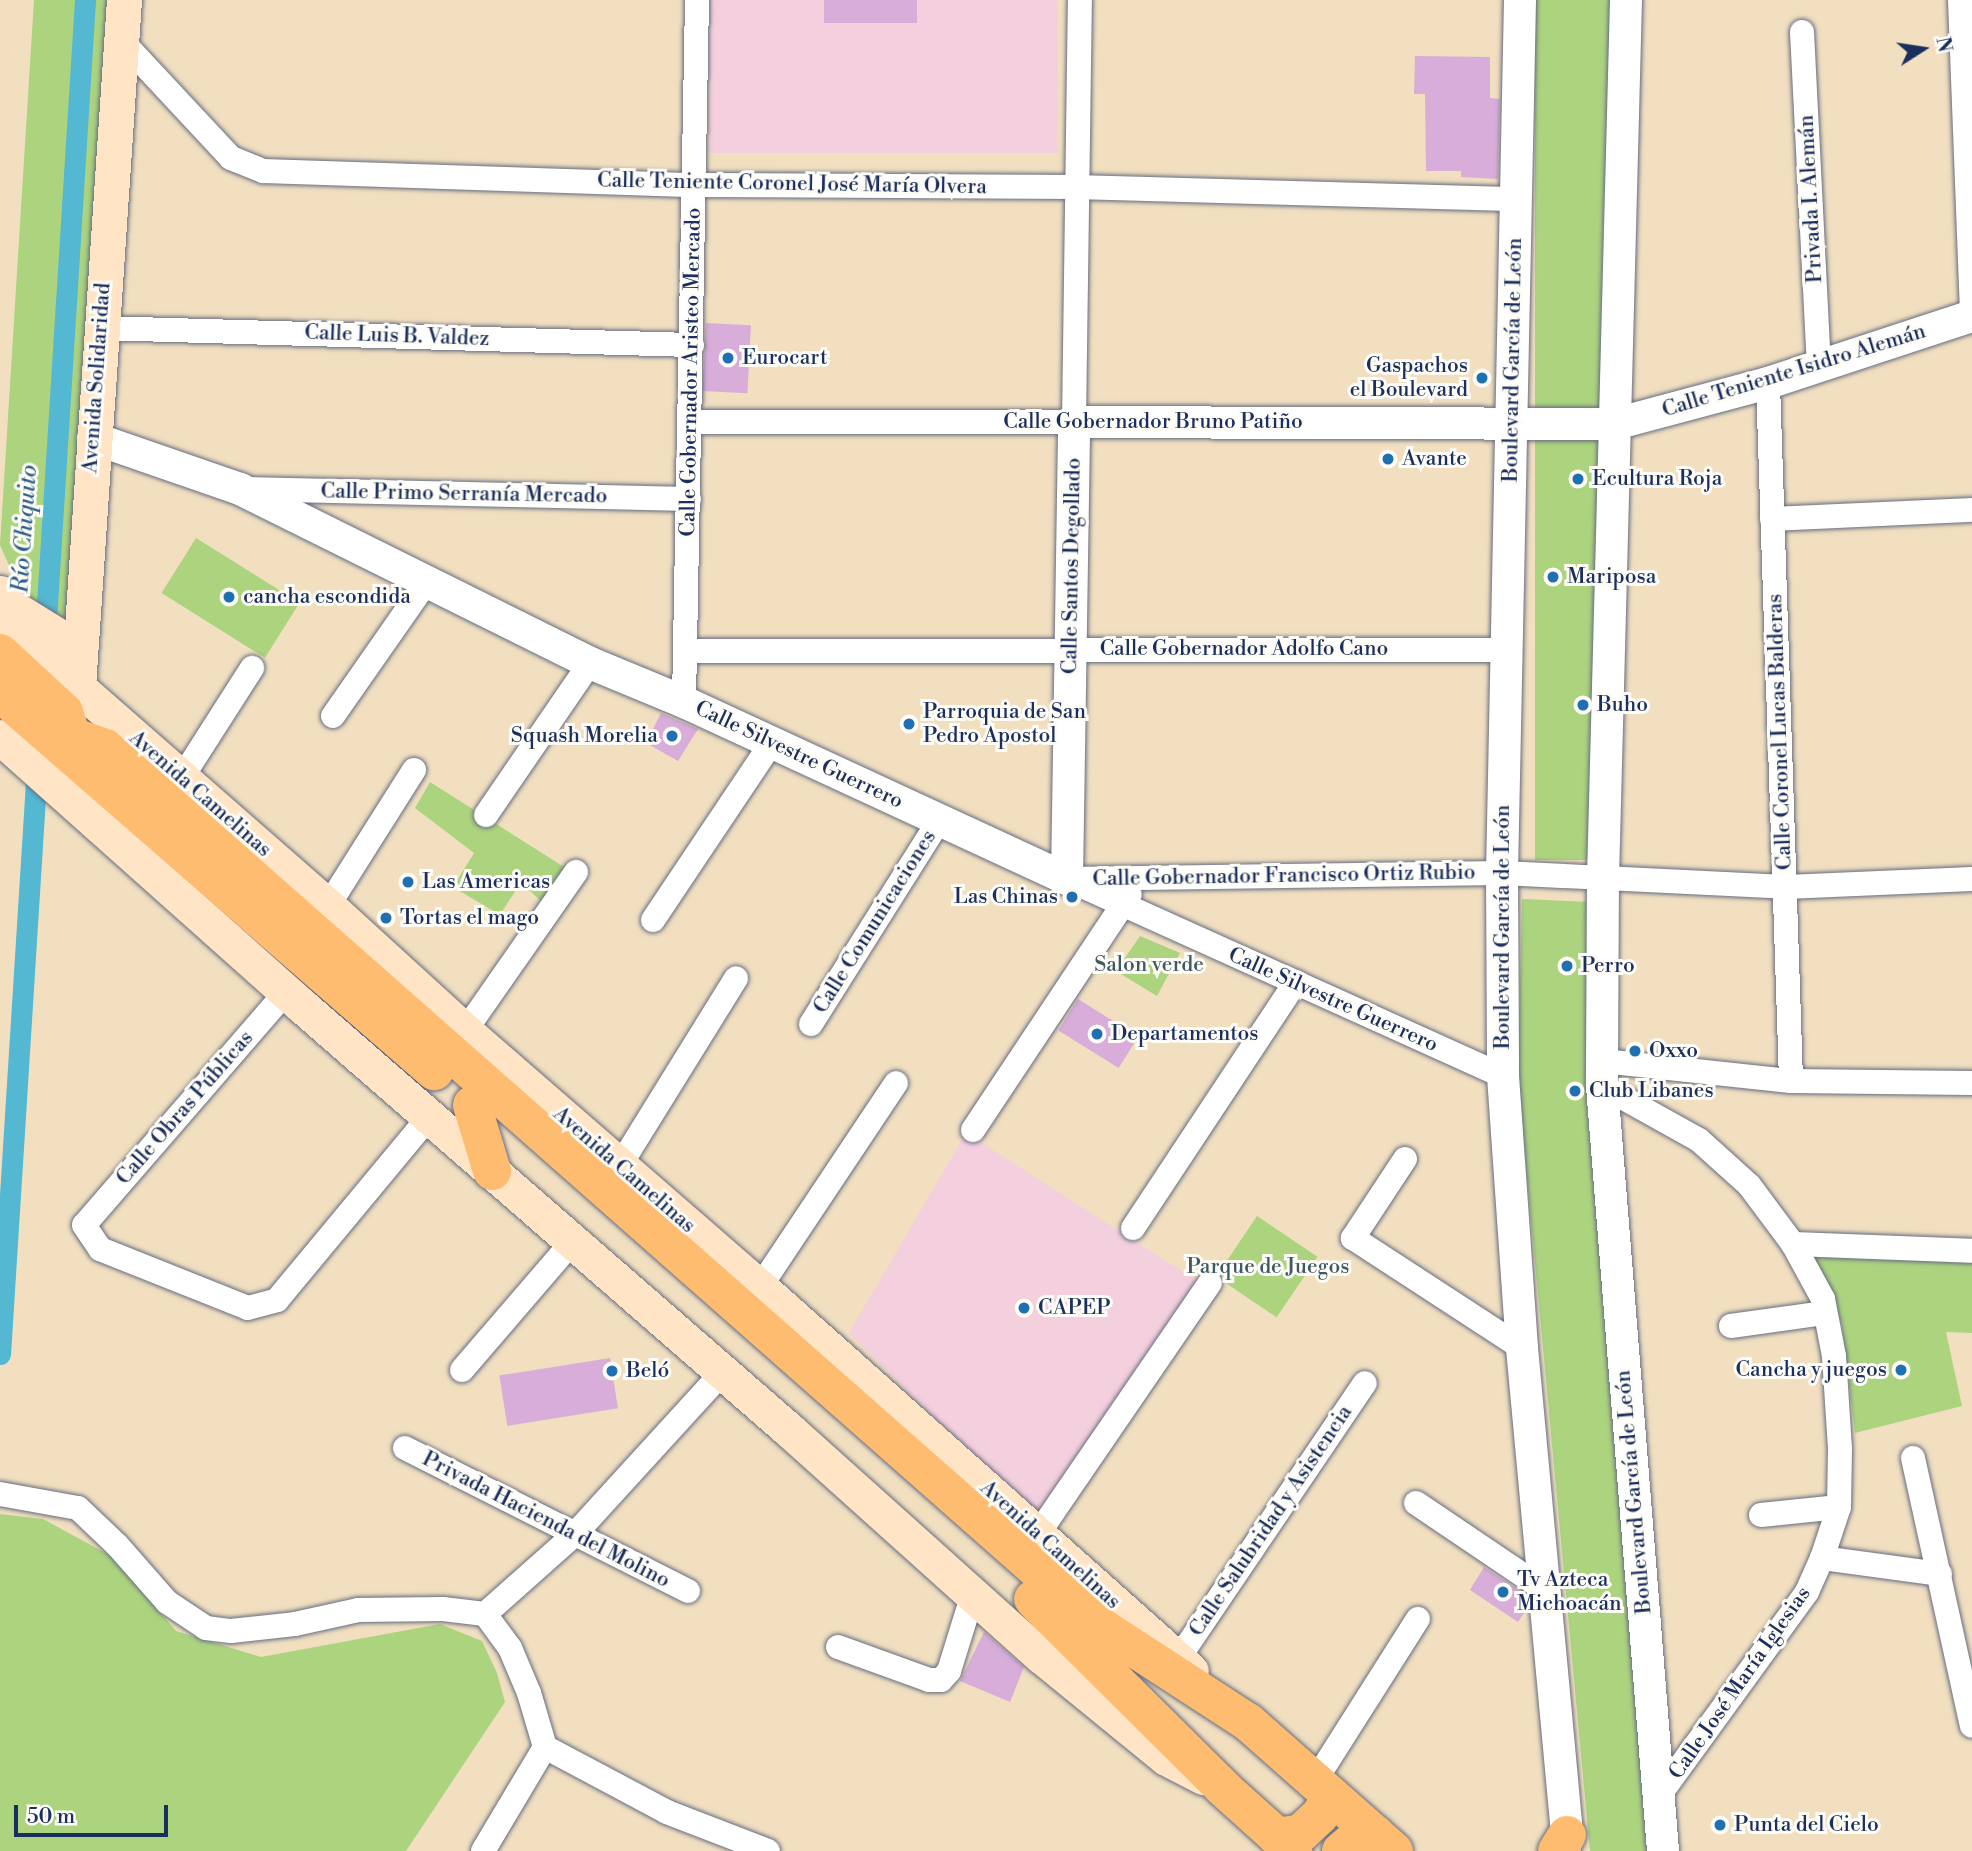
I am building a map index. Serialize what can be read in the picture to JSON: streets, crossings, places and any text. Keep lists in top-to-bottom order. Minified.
{"streets":{"highway":["Avenida Camelinas"],"main road":["Avenida Solidaridad"],"street":["Calle Teniente Coronel José María Olvera","Privada I. Alemán","Calle Luis B. Valdez","Boulevard García de León","Calle Teniente Isidro Alemán","Calle Gobernador Aristeo Mercado","Calle Gobernador Bruno Patiño","Calle Primo Serranía Mercado","Calle Santos Degollado","Calle Gobernador Adolfo Cano","Calle Coronel Lucas Balderas","Calle Silvestre Guerrero","Calle Gobernador Francisco Ortiz Rubio","Calle Comunicaciones","Calle Obras Públicas","Privada Hacienda del Molino","Calle Salubridad y Asistencia","Calle José María Iglesias"]},"crossings":[["Calle Teniente Coronel José María Olvera","Boulevard García de León"],["Calle Teniente Coronel José María Olvera","Calle Gobernador Aristeo Mercado"],["Calle Teniente Coronel José María Olvera","Avenida Solidaridad"],["Calle Teniente Coronel José María Olvera","Calle Santos Degollado"],["Privada I. Alemán","Calle Teniente Isidro Alemán"],["Calle Luis B. Valdez","Calle Gobernador Aristeo Mercado"],["Calle Luis B. Valdez","Avenida Solidaridad"],["Boulevard García de León","Calle Teniente Isidro Alemán"],["Boulevard García de León","Calle Gobernador Bruno Patiño"],["Boulevard García de León","Calle Gobernador Adolfo Cano"],["Boulevard García de León","Calle Silvestre Guerrero"],["Boulevard García de León","Calle Gobernador Francisco Ortiz Rubio"],["Boulevard García de León","Calle José María Iglesias"],["Calle Teniente Isidro Alemán","Calle Gobernador Bruno Patiño"],["Calle Teniente Isidro Alemán","Calle Coronel Lucas Balderas"],["Calle Gobernador Aristeo Mercado","Calle Gobernador Bruno Patiño"],["Calle Gobernador Aristeo Mercado","Calle Primo Serranía Mercado"],["Calle Gobernador Aristeo Mercado","Calle Gobernador Adolfo Cano"],["Calle Gobernador Aristeo Mercado","Calle Silvestre Guerrero"],["Avenida Solidaridad","Calle Silvestre Guerrero"],["Avenida Solidaridad","Avenida Camelinas"],["Calle Gobernador Bruno Patiño","Calle Santos Degollado"],["Calle Primo Serranía Mercado","Calle Silvestre Guerrero"],["Calle Santos Degollado","Calle Gobernador Adolfo Cano"],["Calle Santos Degollado","Calle Silvestre Guerrero"],["Calle Santos Degollado","Calle Gobernador Francisco Ortiz Rubio"],["Calle Coronel Lucas Balderas","Calle Gobernador Francisco Ortiz Rubio"],["Calle Silvestre Guerrero","Calle Gobernador Francisco Ortiz Rubio"],["Calle Silvestre Guerrero","Calle Comunicaciones"],["Avenida Camelinas","Calle Obras Públicas"],["Avenida Camelinas","Calle Salubridad y Asistencia"]],"water":["Río Chiquito"],"parks":["Salon verde","Parque de Juegos"],"places":["Eurocart","Gaspachos el Boulevard","Avante","Ecultura Roja","Mariposa","cancha escondida","Buho","Parroquia de San Pedro Apostol","Squash Morelia","Las Americas","Las Chinas","Tortas el mago","Perro","Departamentos","Oxxo","Club Libanes","CAPEP","Cancha y juegos","Beló","Tv Azteca Michoacán","Punta del Cielo"],"scale_bar":"50 m","north":"right"}
